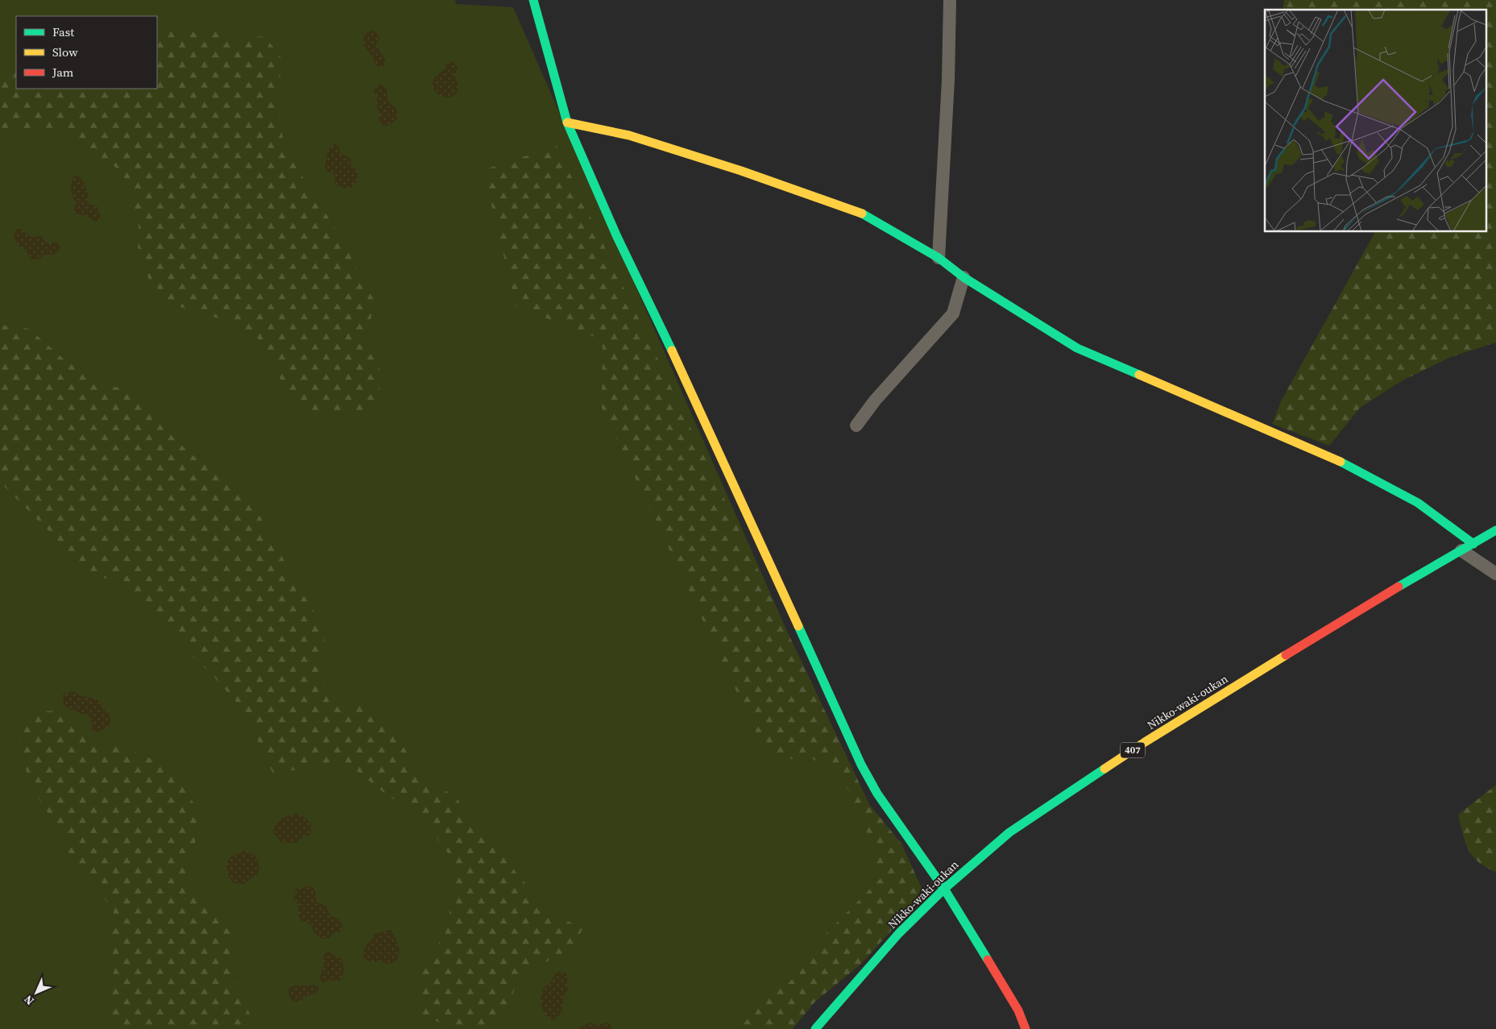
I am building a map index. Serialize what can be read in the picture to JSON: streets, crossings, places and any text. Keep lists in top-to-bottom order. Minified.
{"streets":{"main road":["Nikko-waki-oukan","407"]},"legend":["Fast","Slow","Jam"],"north":"bottom left"}
